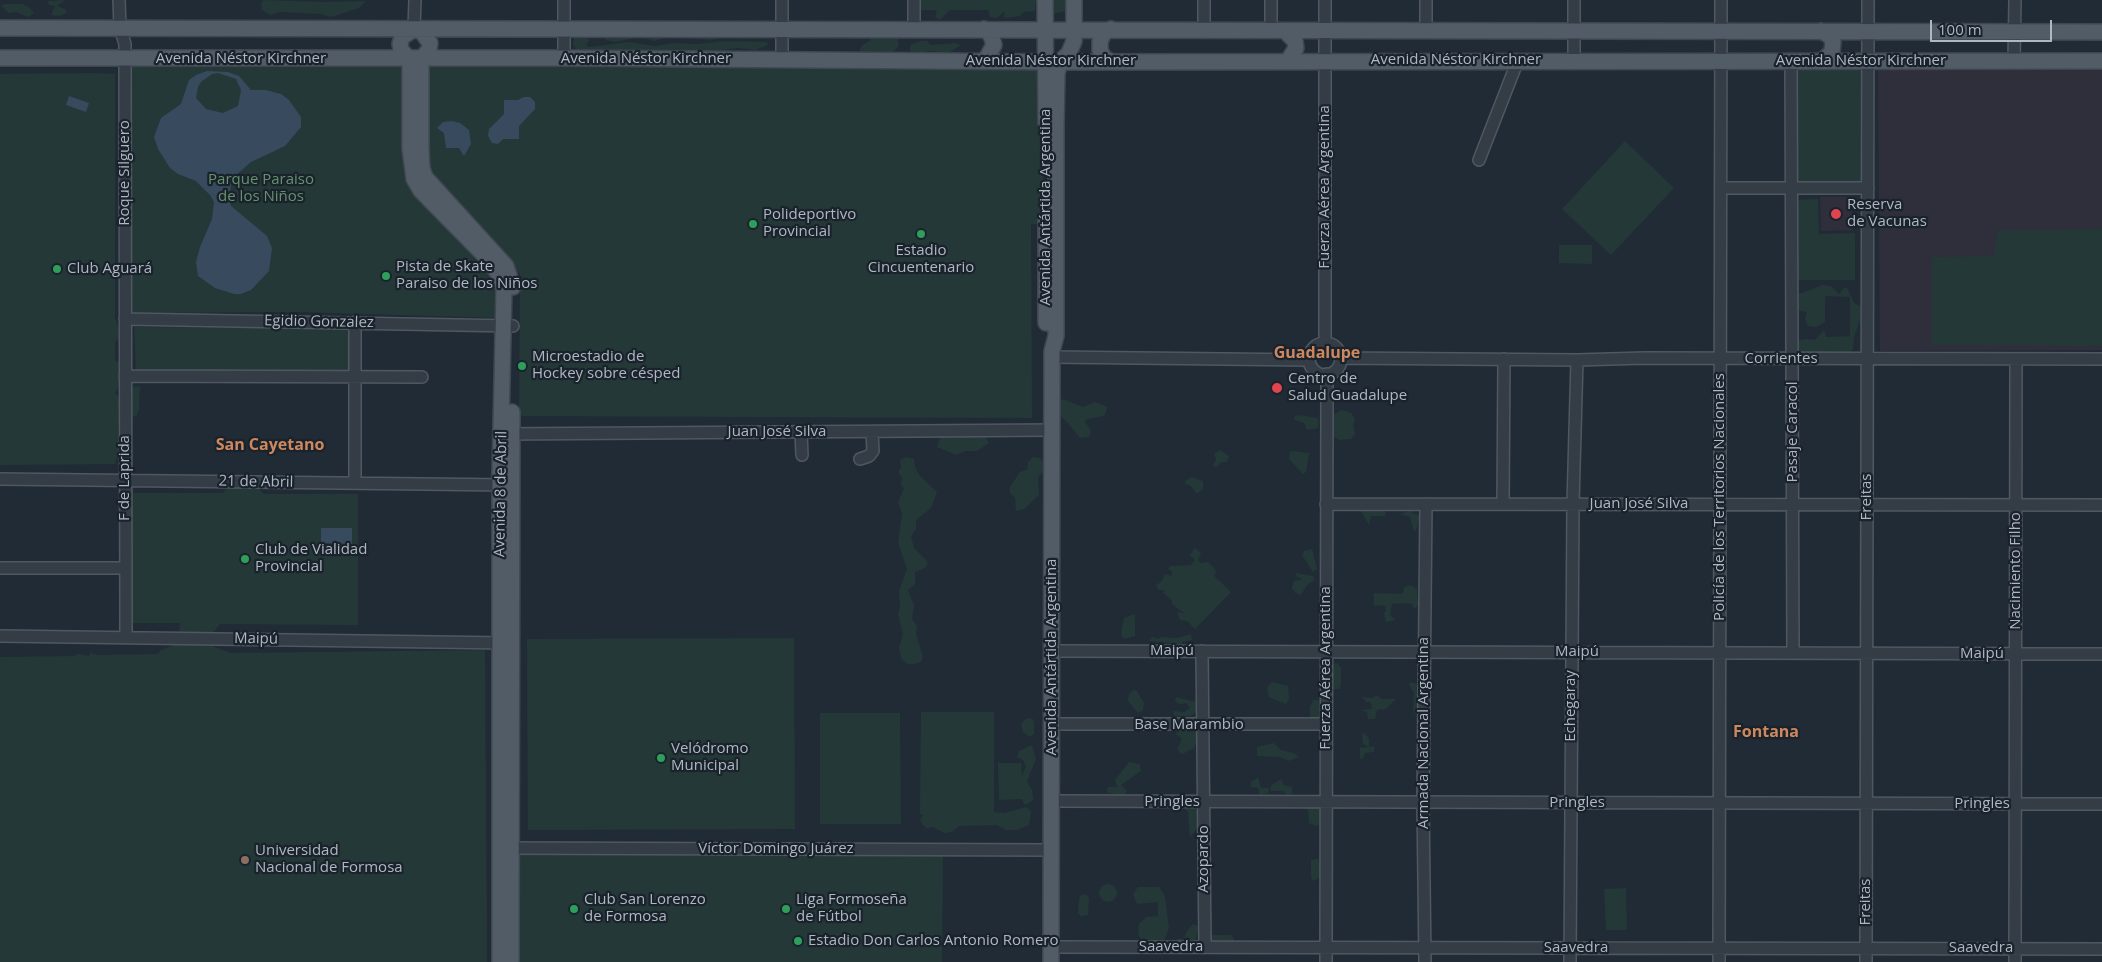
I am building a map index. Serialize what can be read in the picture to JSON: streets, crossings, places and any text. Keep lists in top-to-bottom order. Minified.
{"streets":{"main road":["Avenida Néstor Kirchner","Avenida Antártida Argentina","Avenida 8 de Abril"],"street":["Roque Silguero","Fuerza Aérea Argentina","Egidio Gonzalez","Corrientes","Juan José Silva","Pasaje Caracol","F de Laprida","21 de Abril","Policía de los Territorios Nacionales","Freitas","Nacimiento Filho","Maipú","Echegaray","Base Marambio","Armada Nacional Argentina","Pringles","Víctor Domingo Juárez","Azopardo","Saavedra"]},"crossings":[["Avenida Néstor Kirchner","Roque Silguero"],["Avenida Néstor Kirchner","Fuerza Aérea Argentina"],["Avenida Néstor Kirchner","Avenida Antártida Argentina"],["Avenida Néstor Kirchner","Pasaje Caracol"],["Avenida Néstor Kirchner","Avenida 8 de Abril"],["Avenida Néstor Kirchner","Policía de los Territorios Nacionales"],["Avenida Néstor Kirchner","Freitas"],["Roque Silguero","Egidio Gonzalez"],["Roque Silguero","F de Laprida"],["Fuerza Aérea Argentina","Corrientes"],["Fuerza Aérea Argentina","Juan José Silva"],["Fuerza Aérea Argentina","Maipú"],["Fuerza Aérea Argentina","Base Marambio"],["Fuerza Aérea Argentina","Pringles"],["Fuerza Aérea Argentina","Saavedra"],["Avenida Antártida Argentina","Juan José Silva"],["Avenida Antártida Argentina","Maipú"],["Avenida Antártida Argentina","Base Marambio"],["Avenida Antártida Argentina","Pringles"],["Avenida Antártida Argentina","Víctor Domingo Juárez"],["Avenida Antártida Argentina","Saavedra"],["Egidio Gonzalez","F de Laprida"],["Egidio Gonzalez","Avenida 8 de Abril"],["Corrientes","Pasaje Caracol"],["Corrientes","Policía de los Territorios Nacionales"],["Corrientes","Freitas"],["Corrientes","Nacimiento Filho"],["Corrientes","Echegaray"],["Juan José Silva","Pasaje Caracol"],["Juan José Silva","Avenida 8 de Abril"],["Juan José Silva","Policía de los Territorios Nacionales"],["Juan José Silva","Freitas"],["Juan José Silva","Nacimiento Filho"],["Juan José Silva","Echegaray"],["Juan José Silva","Armada Nacional Argentina"],["Pasaje Caracol","Maipú"],["F de Laprida","21 de Abril"],["F de Laprida","Maipú"],["21 de Abril","Avenida 8 de Abril"],["Avenida 8 de Abril","Maipú"],["Avenida 8 de Abril","Víctor Domingo Juárez"],["Policía de los Territorios Nacionales","Maipú"],["Policía de los Territorios Nacionales","Pringles"],["Policía de los Territorios Nacionales","Saavedra"],["Freitas","Maipú"],["Freitas","Pringles"],["Freitas","Saavedra"],["Nacimiento Filho","Maipú"],["Nacimiento Filho","Pringles"],["Nacimiento Filho","Saavedra"],["Maipú","Echegaray"],["Maipú","Armada Nacional Argentina"],["Maipú","Azopardo"],["Echegaray","Pringles"],["Echegaray","Saavedra"],["Base Marambio","Azopardo"],["Armada Nacional Argentina","Pringles"],["Armada Nacional Argentina","Saavedra"],["Pringles","Azopardo"],["Azopardo","Saavedra"]],"districts":["Guadalupe","San Cayetano","Fontana"],"parks":["Parque Paraiso de los Niños"],"places":["Reserva de Vacunas","Polideportivo Provincial","Estadio Cincuentenario","Club Aguará","Pista de Skate Paraiso de los Niños","Microestadio de Hockey sobre césped","Centro de Salud Guadalupe","Club de Vialidad Provincial","Velódromo Municipal","Universidad Nacional de Formosa","Club San Lorenzo de Formosa","Liga Formoseña de Fútbol","Estadio Don Carlos Antonio Romero"],"scale_bar":"100 m"}
